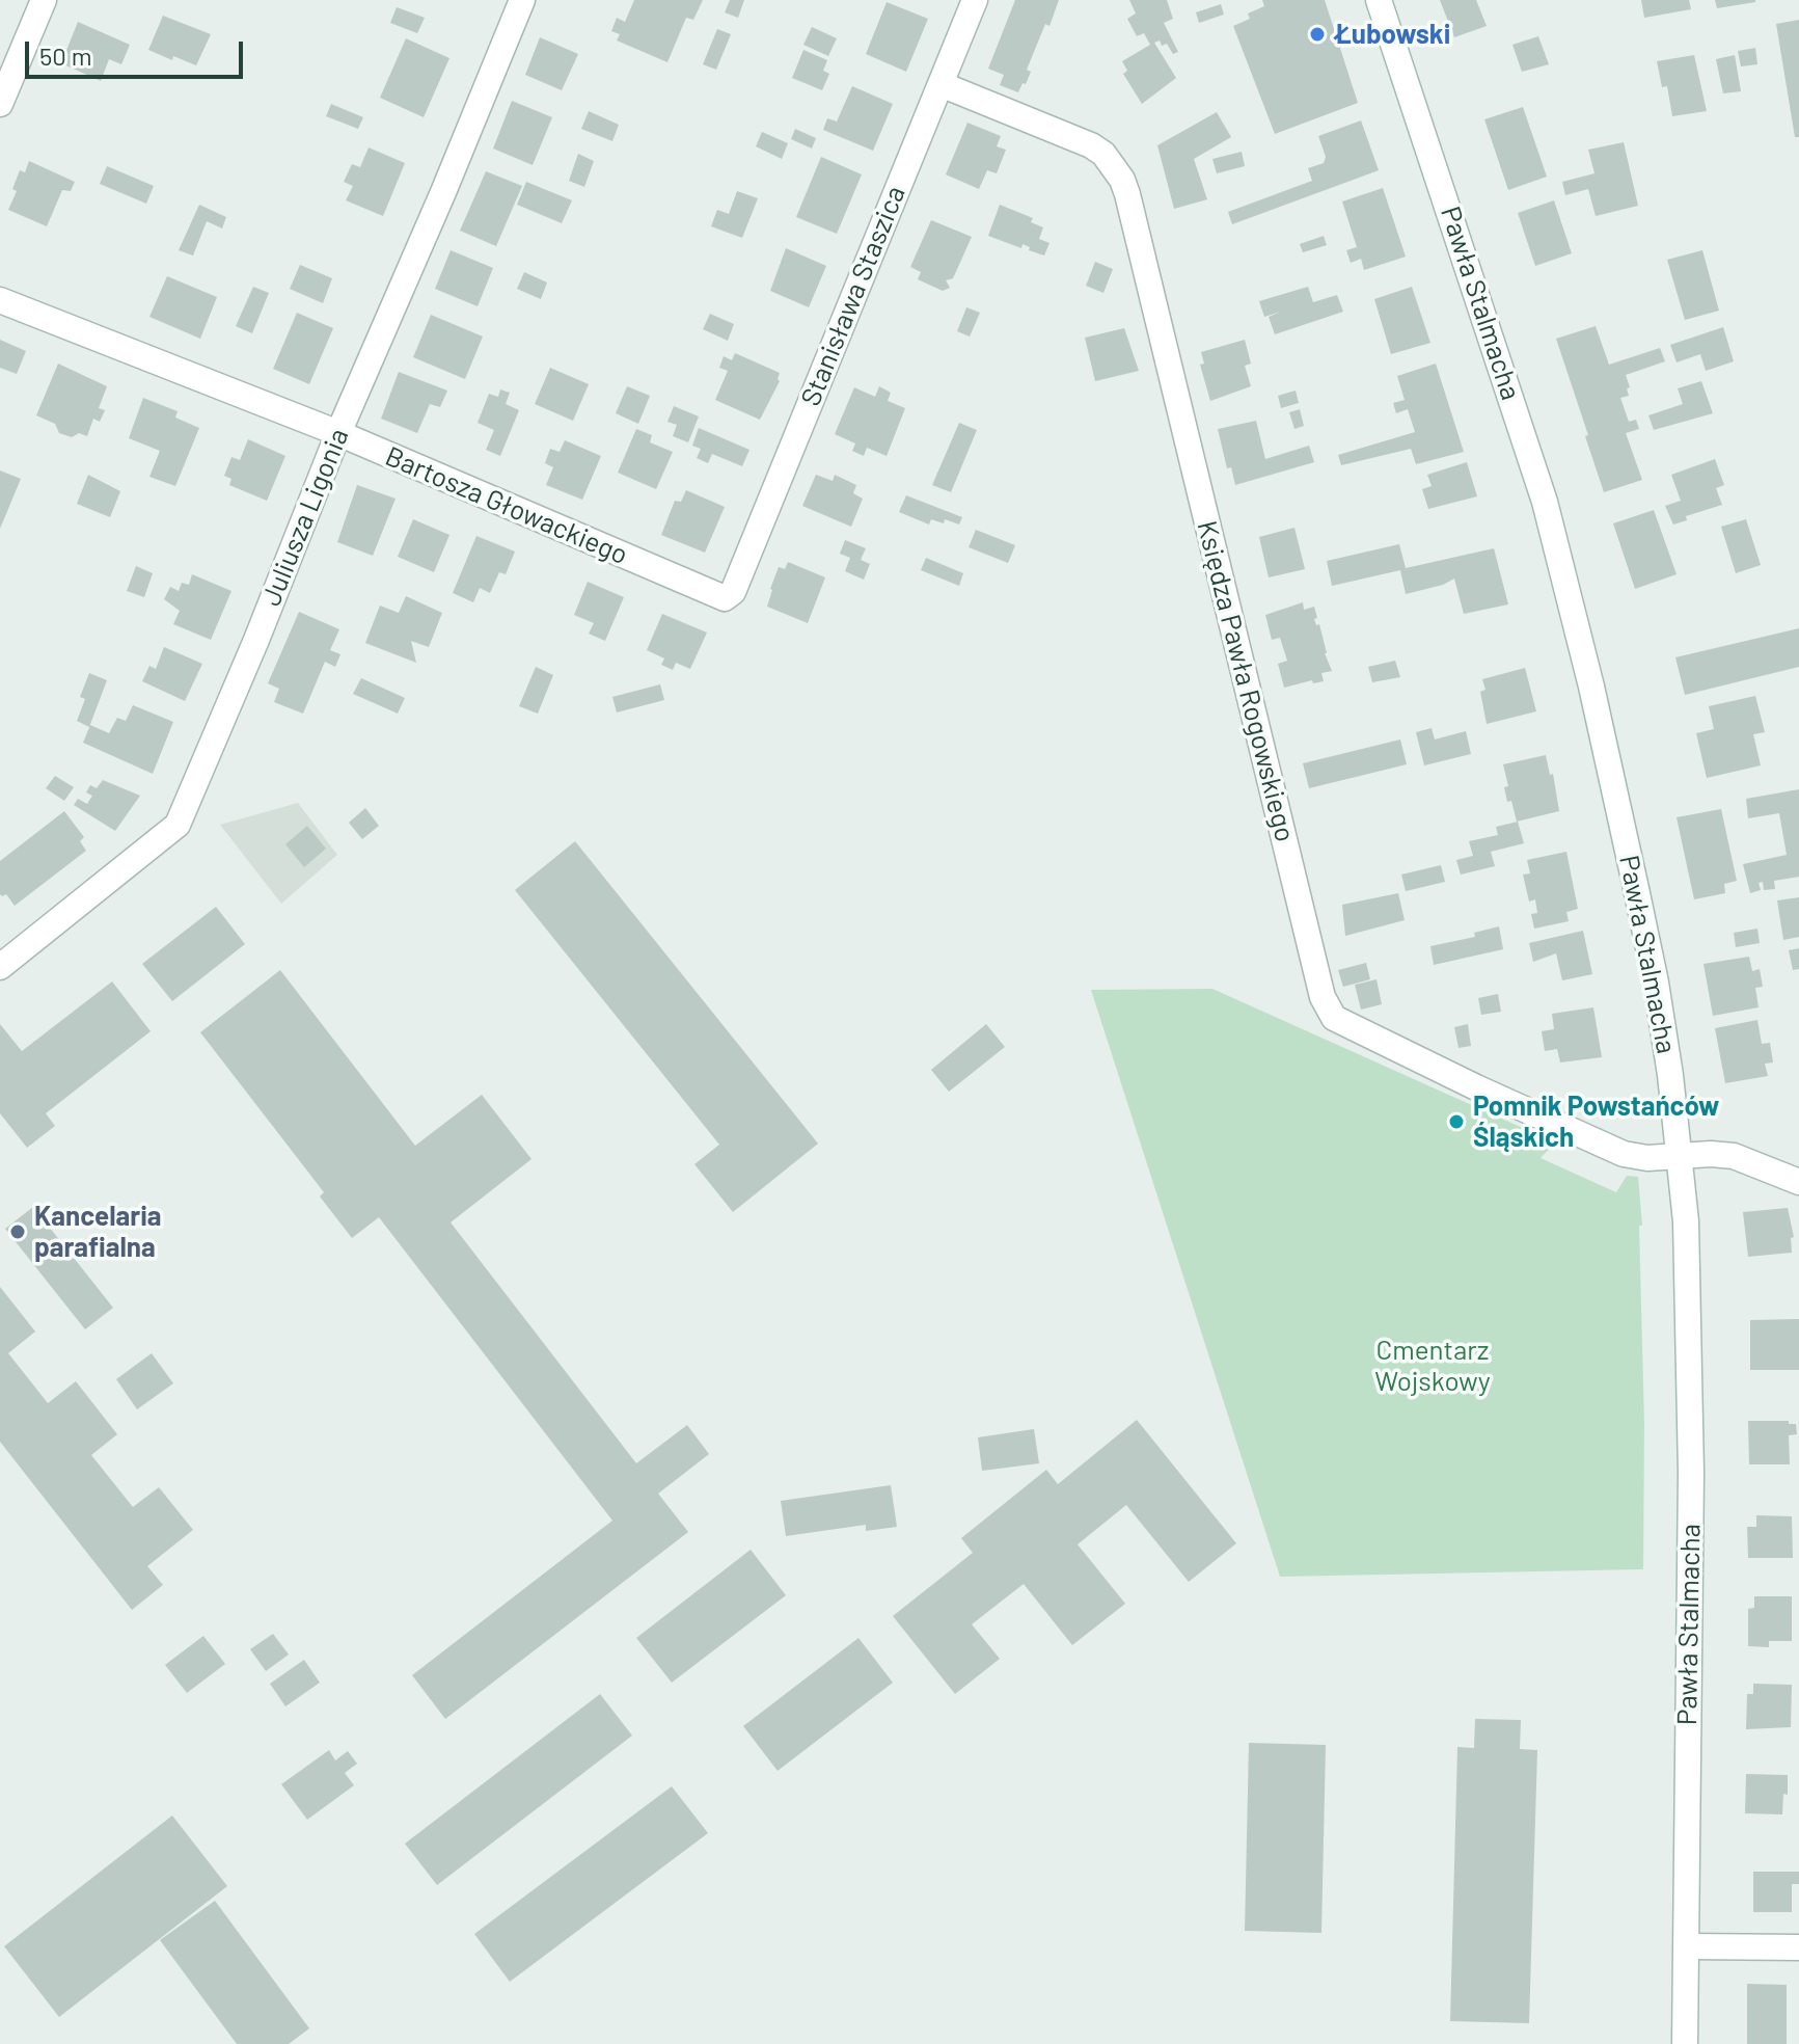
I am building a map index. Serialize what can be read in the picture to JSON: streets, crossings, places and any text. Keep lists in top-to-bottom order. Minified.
{"streets":{"street":["Stanisława Staszica","Pawła Stalmacha","Bartosza Głowackiego","Juliusza Ligonia","Księdza Pawła Rogowskiego"]},"crossings":[["Stanisława Staszica","Bartosza Głowackiego"],["Stanisława Staszica","Księdza Pawła Rogowskiego"],["Pawła Stalmacha","Księdza Pawła Rogowskiego"],["Bartosza Głowackiego","Juliusza Ligonia"]],"parks":["Cmentarz Wojskowy"],"places":["Łubowski","Pomnik Powstańców Śląskich","Kancelaria parafialna"],"scale_bar":"50 m"}
